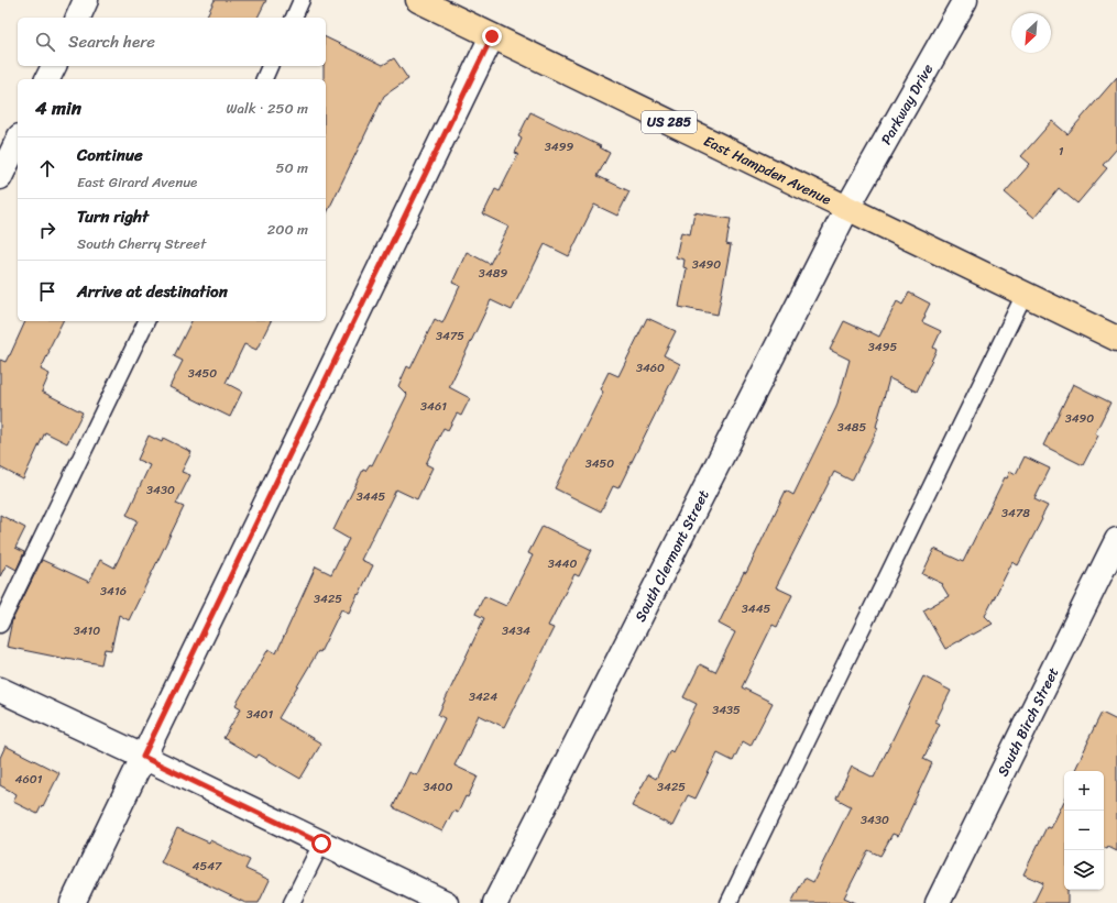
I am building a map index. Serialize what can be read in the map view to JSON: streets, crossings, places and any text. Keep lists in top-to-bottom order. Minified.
{"streets":{"highway":["US 285","East Hampden Avenue"],"street":["Parkway Drive","South Clermont Street","South Birch Street"]},"crossings":[["Parkway Drive","East Hampden Avenue"],["Parkway Drive","South Clermont Street"],["East Hampden Avenue","South Clermont Street"]],"house_numbers":["3499","1","3490","3489","3475","3495","3460","3450","3461","3490","3485","3450","3430","3445","3478","3440","3416","3425","3445","3410","3434","3424","3435","3401","4601","3400","3425","3430","4547"],"north":"bottom left","page":{"search":"Search here","heading":["4 min","Walk · 250 m"],"list":[["Continue","East Girard Avenue","50 m"],["Turn right","South Cherry Street","200 m"],"Arrive at destination"],"map_buttons":["+","−"]}}
